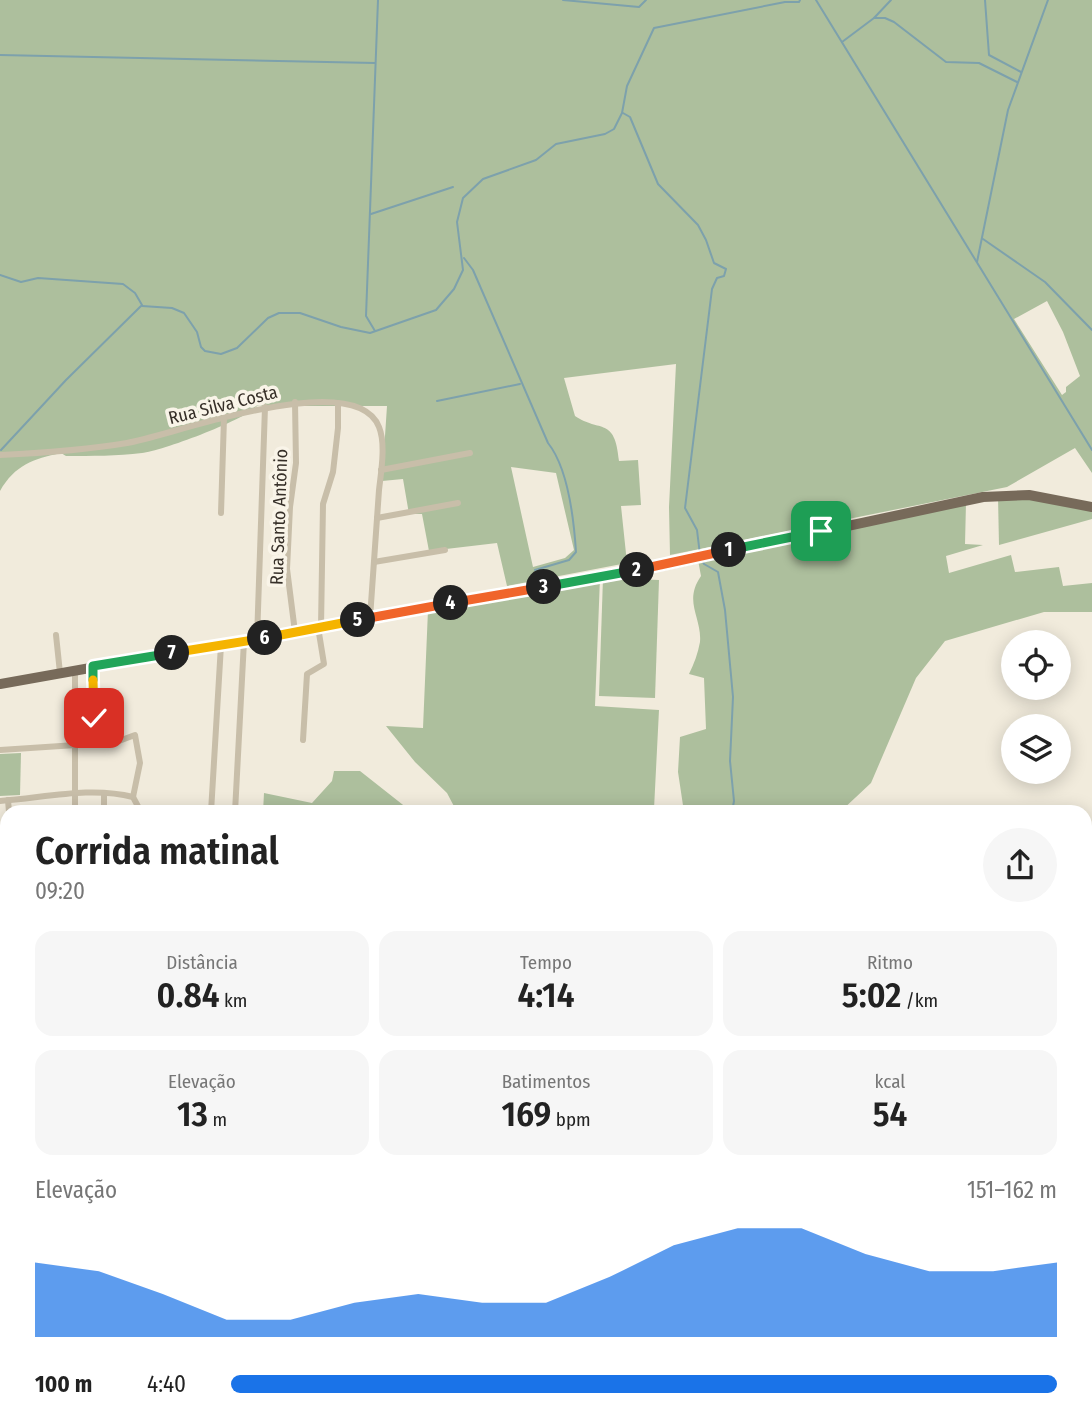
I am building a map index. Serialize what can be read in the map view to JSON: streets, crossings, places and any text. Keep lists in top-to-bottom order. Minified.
{"streets":{"street":["Rua Silva Costa","Rua Santo Antônio"]},"crossings":[["Rua Silva Costa","Rua Santo Antônio"]],"page":{"pins":["1","2","3","4","5","6","7"],"heading":["Corrida matinal","09:20"],"stats":[["Distância","0.84 km"],["Tempo","4:14"],["Ritmo","5:02 /km"],["Elevação","13 m"],["Batimentos","169 bpm"],["kcal","54"]],"chart":["Elevação","151–162 m"],"list":[{"name":"100 m","note":"4:40"}]}}
